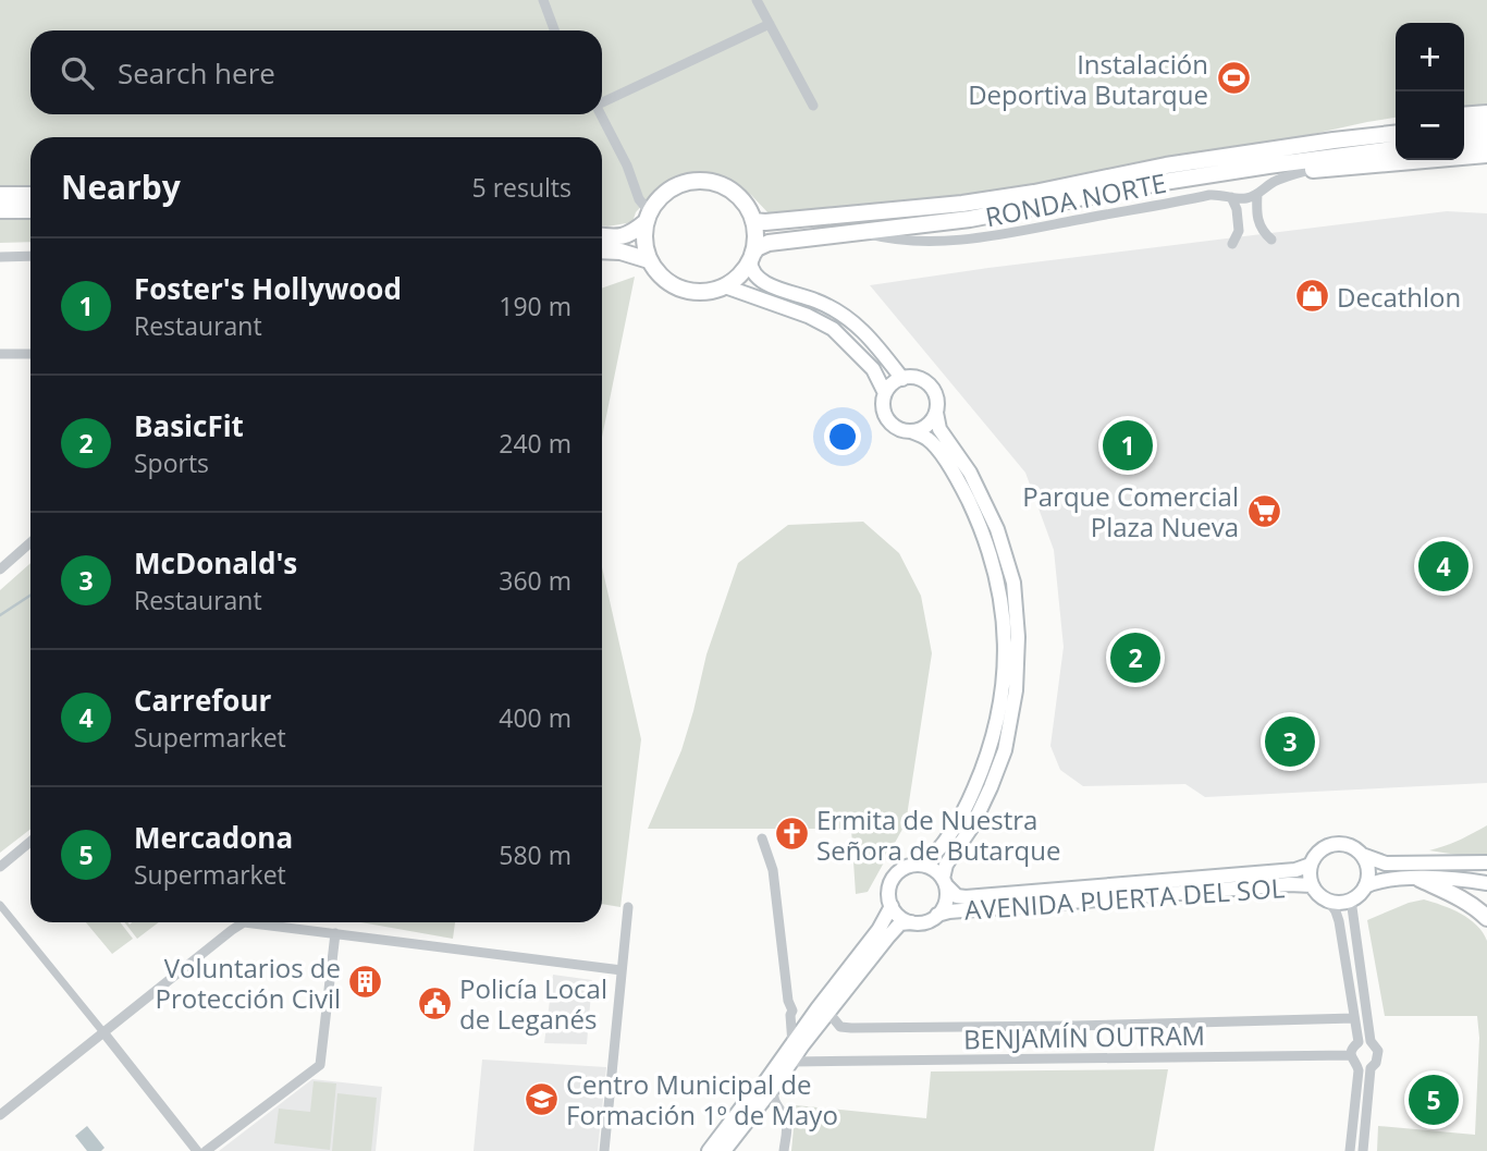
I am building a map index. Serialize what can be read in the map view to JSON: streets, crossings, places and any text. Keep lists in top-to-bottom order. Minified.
{"streets":{"main road":["RONDA NORTE","AVENIDA PUERTA DEL SOL"],"street":["BENJAMÍN OUTRAM"]},"places":{"sports":["Instalación Deportiva Butarque"],"shop":["Decathlon"],"supermarket":["Parque Comercial Plaza Nueva"],"church":["Ermita de Nuestra Señora de Butarque"],"building":["Voluntarios de Protección Civil"],"public building":["Policía Local de Leganés"],"school or university":["Centro Municipal de Formación 1º de Mayo"]},"page":{"map_buttons":["+","−"],"search":"Search here","heading":["Nearby","5 results"],"list":[{"mark":"1","name":"Foster's Hollywood","note":"Restaurant","value":"190 m"},{"mark":"2","name":"BasicFit","note":"Sports","value":"240 m"},{"mark":"3","name":"McDonald's","note":"Restaurant","value":"360 m"},{"mark":"4","name":"Carrefour","note":"Supermarket","value":"400 m"},{"mark":"5","name":"Mercadona","note":"Supermarket","value":"580 m"}],"pins":["1","4","2","3","5"]}}
